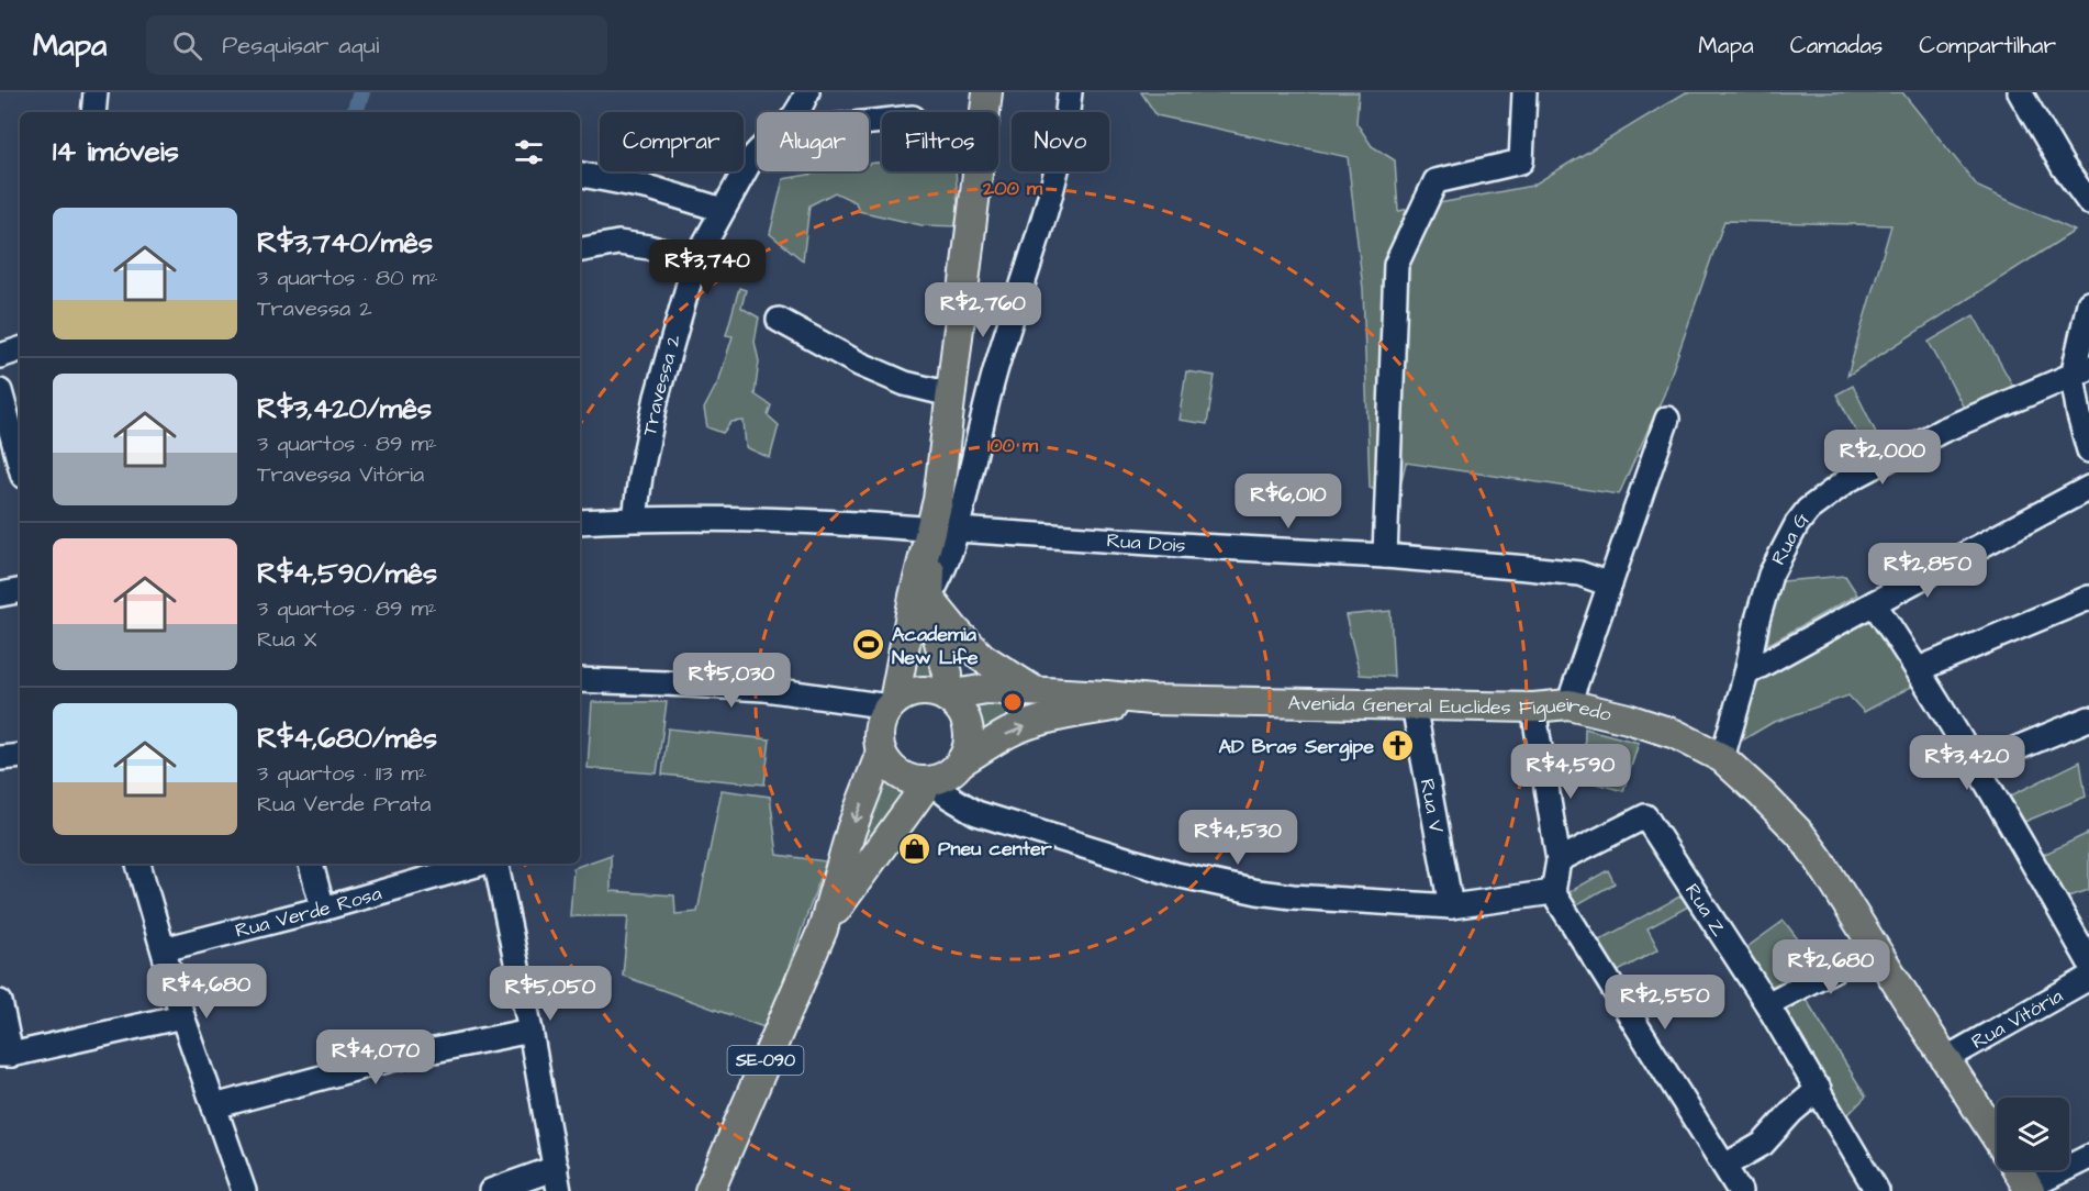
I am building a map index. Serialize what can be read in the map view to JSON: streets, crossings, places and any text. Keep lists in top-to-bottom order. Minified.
{"streets":{"main road":["Avenida General Euclides Figueiredo","SE-090"],"street":["Travessa 2","Rua G","Rua Dois","Rua V","Rua Verde Rosa","Rua Z","Rua Vitória"]},"crossings":[["Travessa 2","Rua Dois"],["Rua G","Avenida General Euclides Figueiredo"],["Avenida General Euclides Figueiredo","Rua V"],["Avenida General Euclides Figueiredo","Rua Vitória"],["Avenida General Euclides Figueiredo","SE-090"]],"places":{"sports":["Academia New Life"],"church":["AD Bras Sergipe"],"shop":["Pneu center"]},"page":{"header":"Mapa","search":"Pesquisar aqui","nav":["Mapa","Camadas","Compartilhar"],"chip":["Comprar","Alugar","Filtros","Novo"],"heading":"14 imóveis","list":[{"name":"R$3,740/mês","note":"3 quartos · 80 m² · Travessa 2"},{"name":"R$3,420/mês","note":"3 quartos · 89 m² · Travessa Vitória"},{"name":"R$4,590/mês","note":"3 quartos · 89 m² · Rua X"},{"name":"R$4,680/mês","note":"3 quartos · 113 m² · Rua Verde Prata"}],"price":["R$3,740","R$2,760","R$2,000","R$6,010","R$2,850","R$5,030","R$3,420","R$4,590","R$4,530","R$2,680","R$4,680","R$5,050","R$2,550","R$4,070"]},"rings":["200 m","100 m"]}
